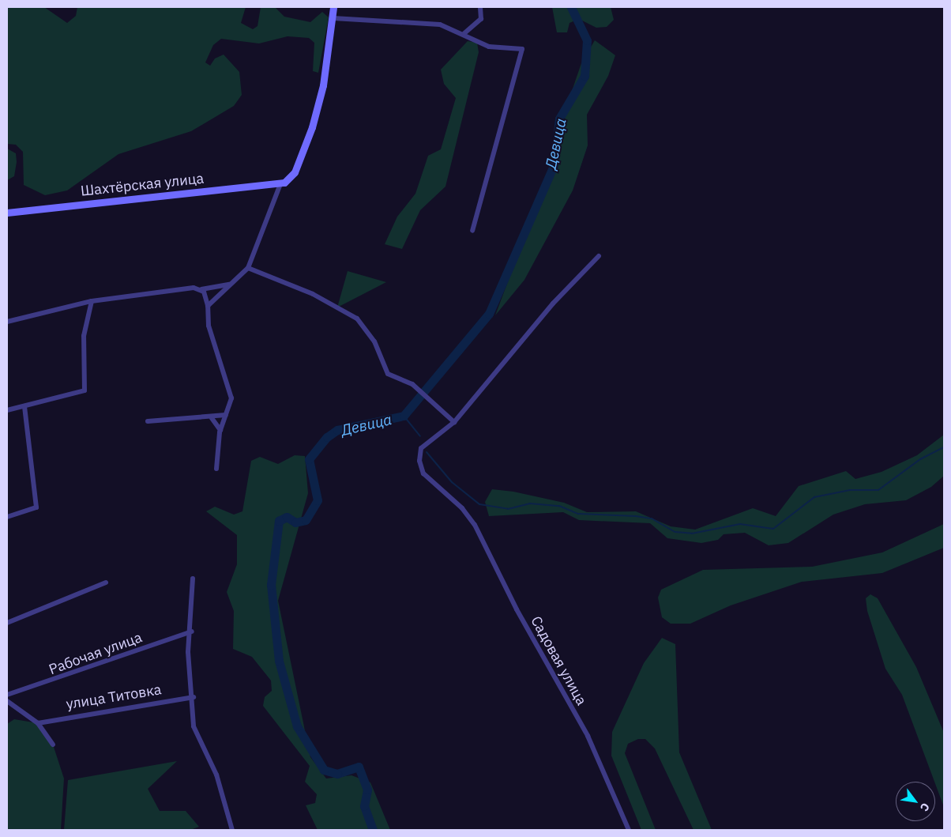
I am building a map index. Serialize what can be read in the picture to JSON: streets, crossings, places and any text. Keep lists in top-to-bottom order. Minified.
{"streets":{"street":["Шахтёрская улица","Рабочая улица","Садовая улица","улица Титовка"]},"water":["Девица"],"north":"bottom right"}
